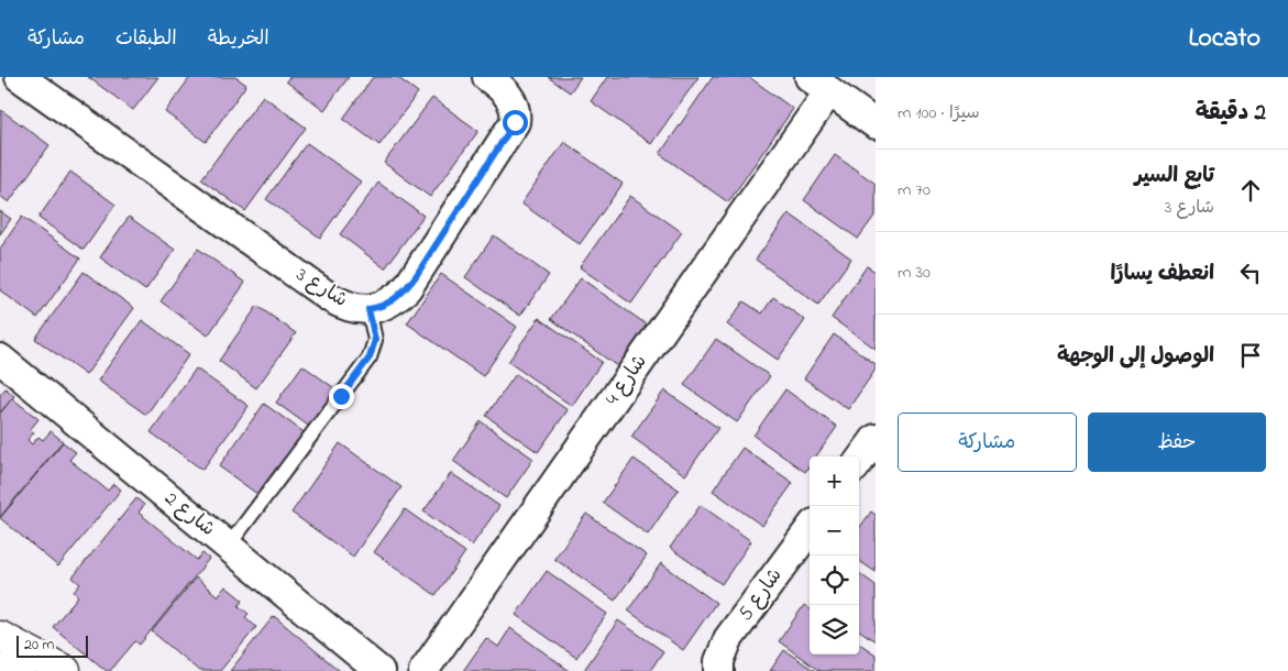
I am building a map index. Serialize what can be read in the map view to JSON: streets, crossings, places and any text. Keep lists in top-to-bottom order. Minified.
{"streets":{"street":["شارع 3","شارع 4","شارع 2","شارع 5"]},"scale_bar":"20 m","page":{"header":"Locato","nav":["الخريطة","الطبقات","مشاركة"],"heading":["2 دقيقة","سيرًا · 100 m"],"list":[["تابع السير","شارع 3","70 m"],["انعطف يسارًا","30 m"],"الوصول إلى الوجهة"],"buttons":["حفظ","مشاركة"],"map_buttons":["+","−"],"scale":"20 m"}}
